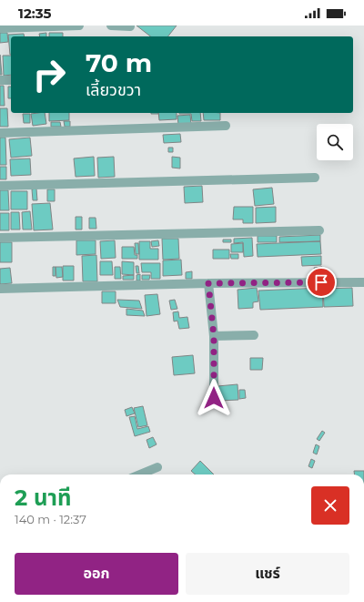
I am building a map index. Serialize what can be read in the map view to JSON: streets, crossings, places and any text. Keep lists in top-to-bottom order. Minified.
{"page":{"status":"12:35","turn":["70 m","เลี้ยวขวา"],"heading":["2 นาที","140 m · 12:37"],"buttons":["ออก","แชร์"]}}
